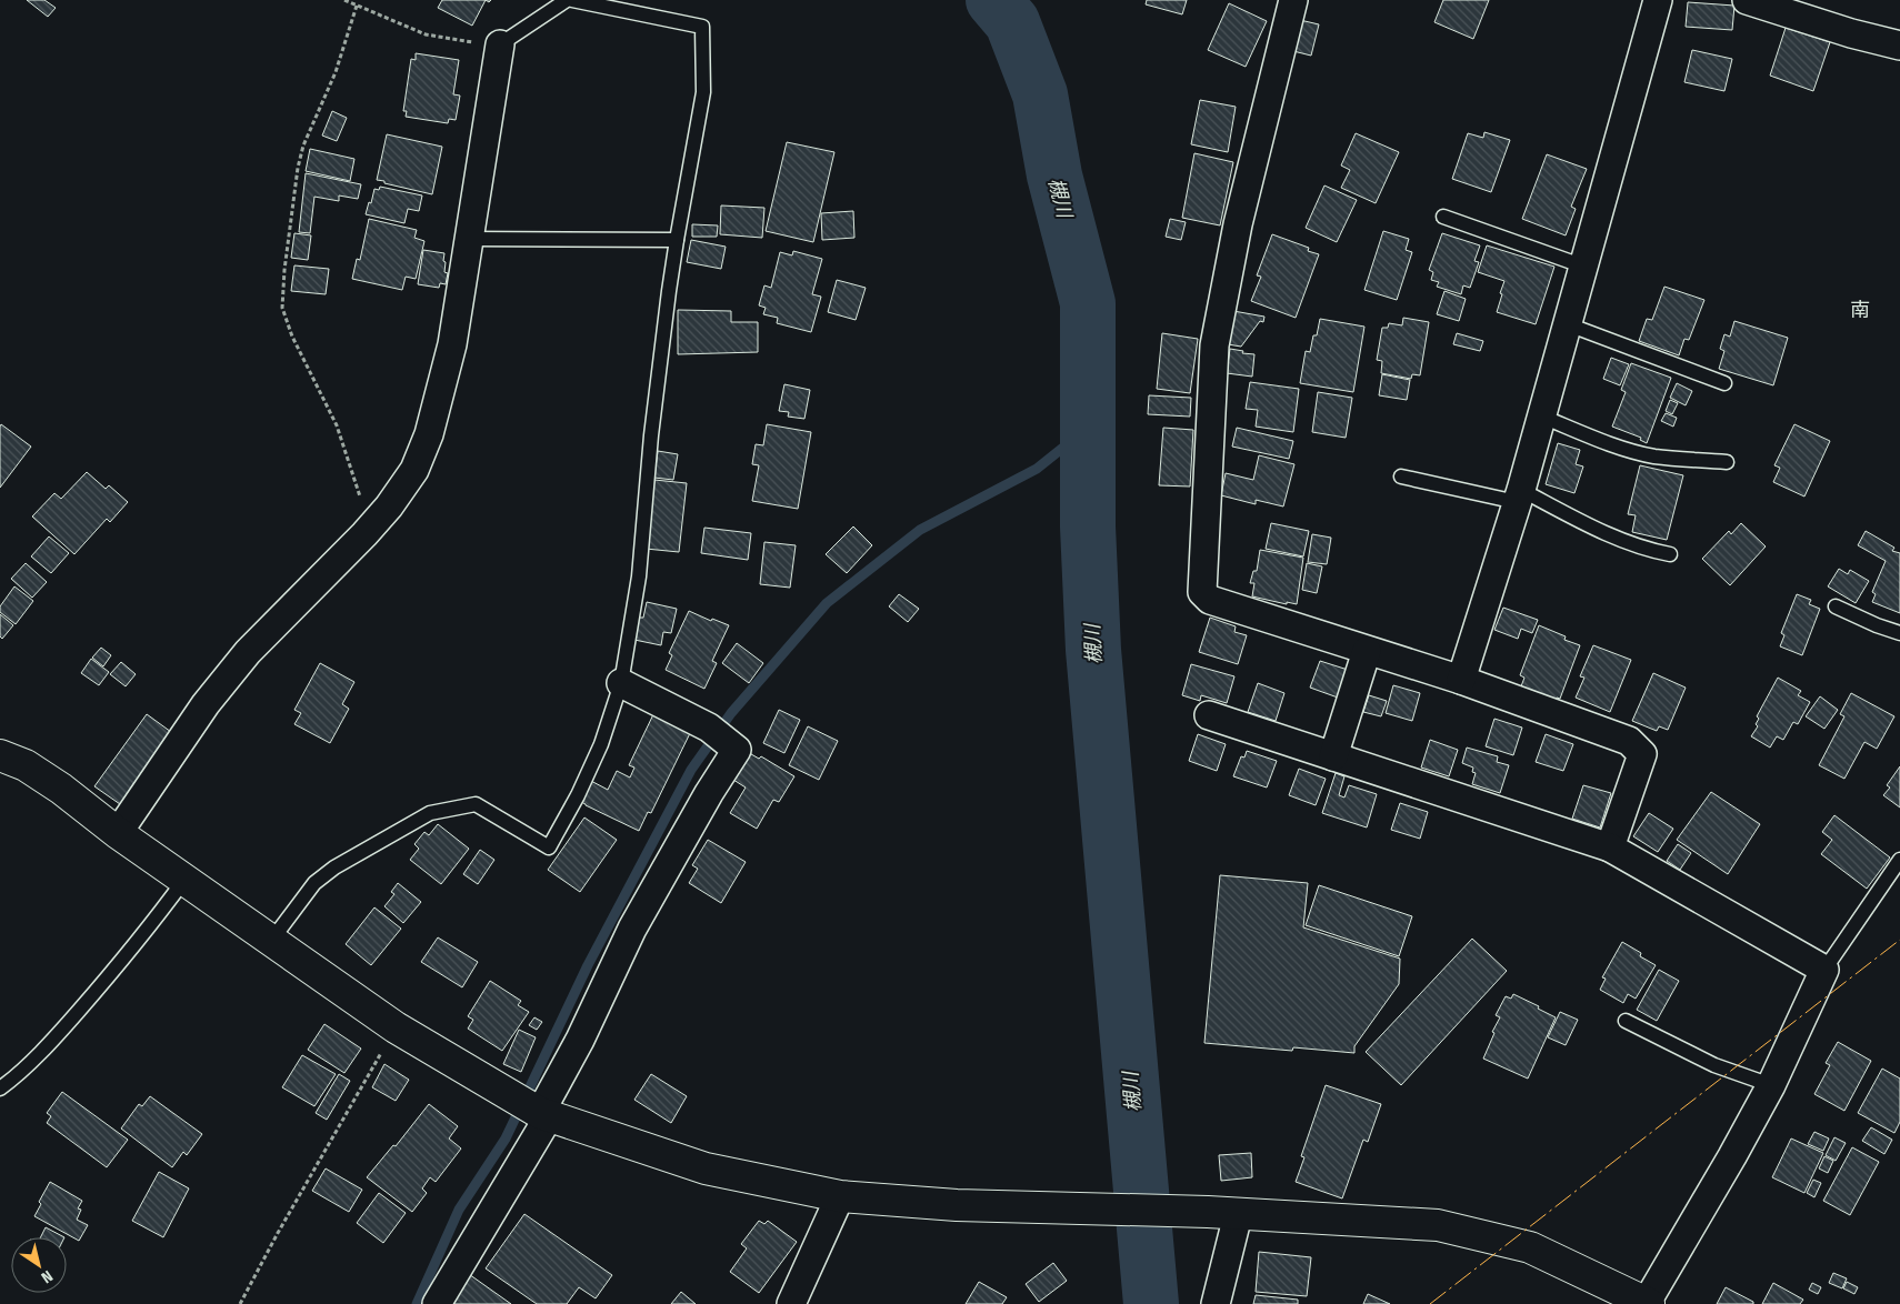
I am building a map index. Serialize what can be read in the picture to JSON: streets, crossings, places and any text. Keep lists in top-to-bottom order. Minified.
{"districts":["南"],"water":["槻川"],"north":"bottom right"}
